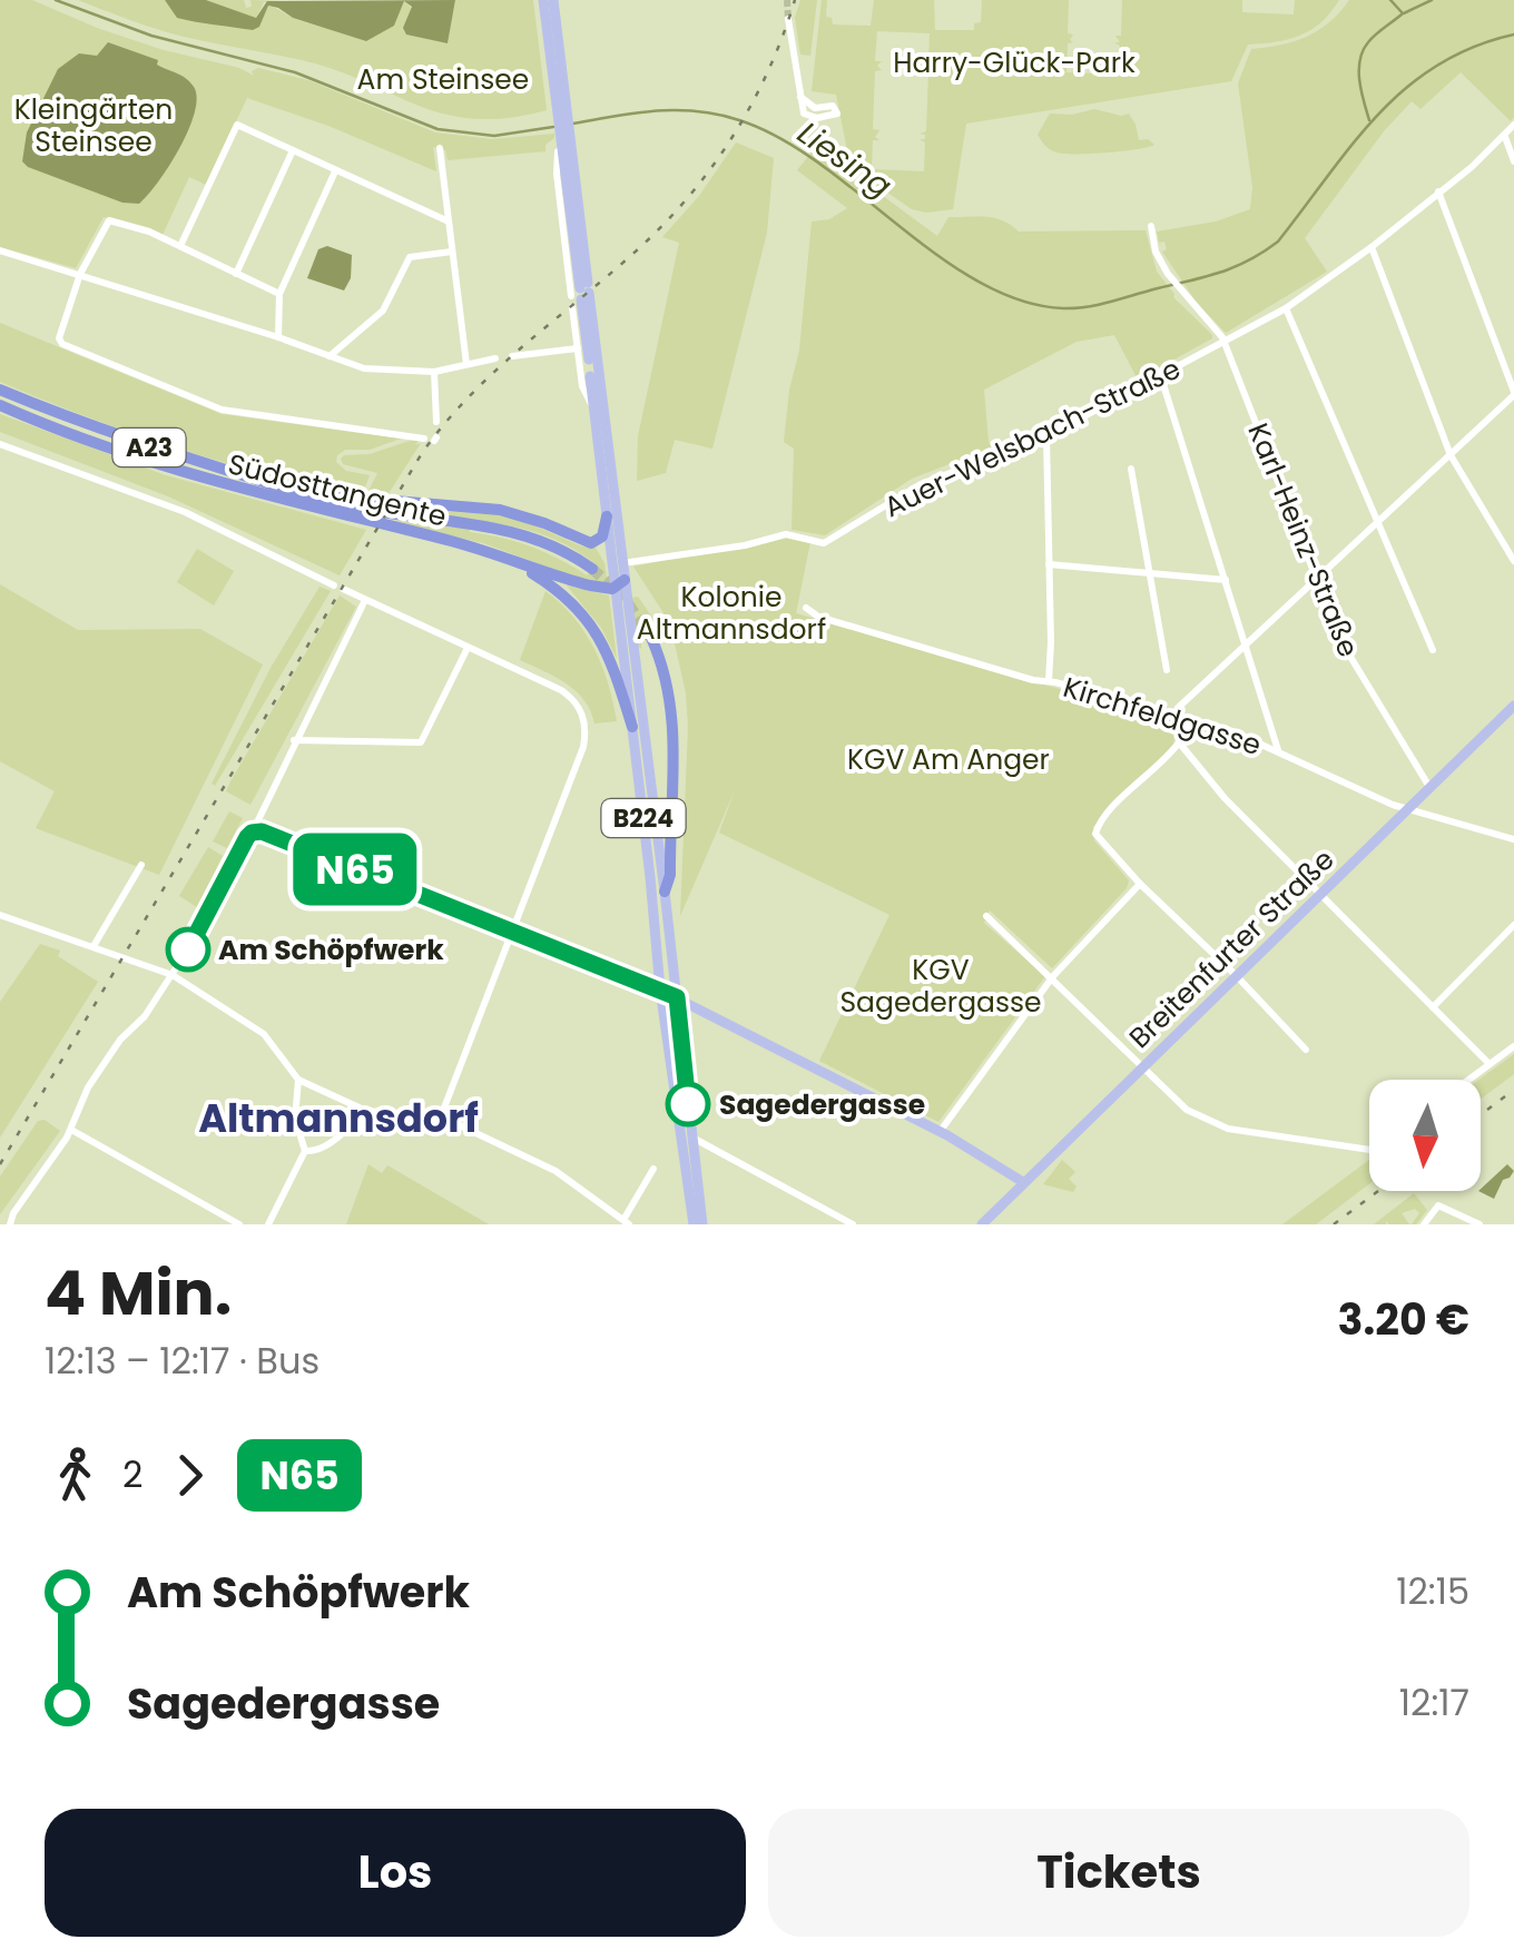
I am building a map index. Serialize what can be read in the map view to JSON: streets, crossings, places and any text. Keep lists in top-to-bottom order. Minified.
{"streets":{"highway":["A23","Südosttangente"],"main road":["B224","Breitenfurter Straße"],"street":["Auer-Welsbach-Straße","Karl-Heinz-Straße","Kirchfeldgasse"]},"crossings":[["Auer-Welsbach-Straße","Karl-Heinz-Straße"],["Auer-Welsbach-Straße","B224"],["Südosttangente","B224"],["Karl-Heinz-Straße","Breitenfurter Straße"],["Kirchfeldgasse","Breitenfurter Straße"]],"districts":["Altmannsdorf"],"water":["Liesing"],"parks":["Harry-Glück-Park","Am Steinsee","Kleingärten Steinsee","Kolonie Altmannsdorf","KGV Am Anger","KGV Sagedergasse"],"places":["Am Schöpfwerk","Sagedergasse"],"lines":["bus line N65"],"north":"bottom","page":{"on_map":"N65","heading":["4 Min.","12:13 – 12:17 · Bus","3.20 €"],"legs":["2","N65"],"list":[{"name":"Am Schöpfwerk","value":"12:15"},{"name":"Sagedergasse","value":"12:17"}],"buttons":["Los","Tickets"]}}
